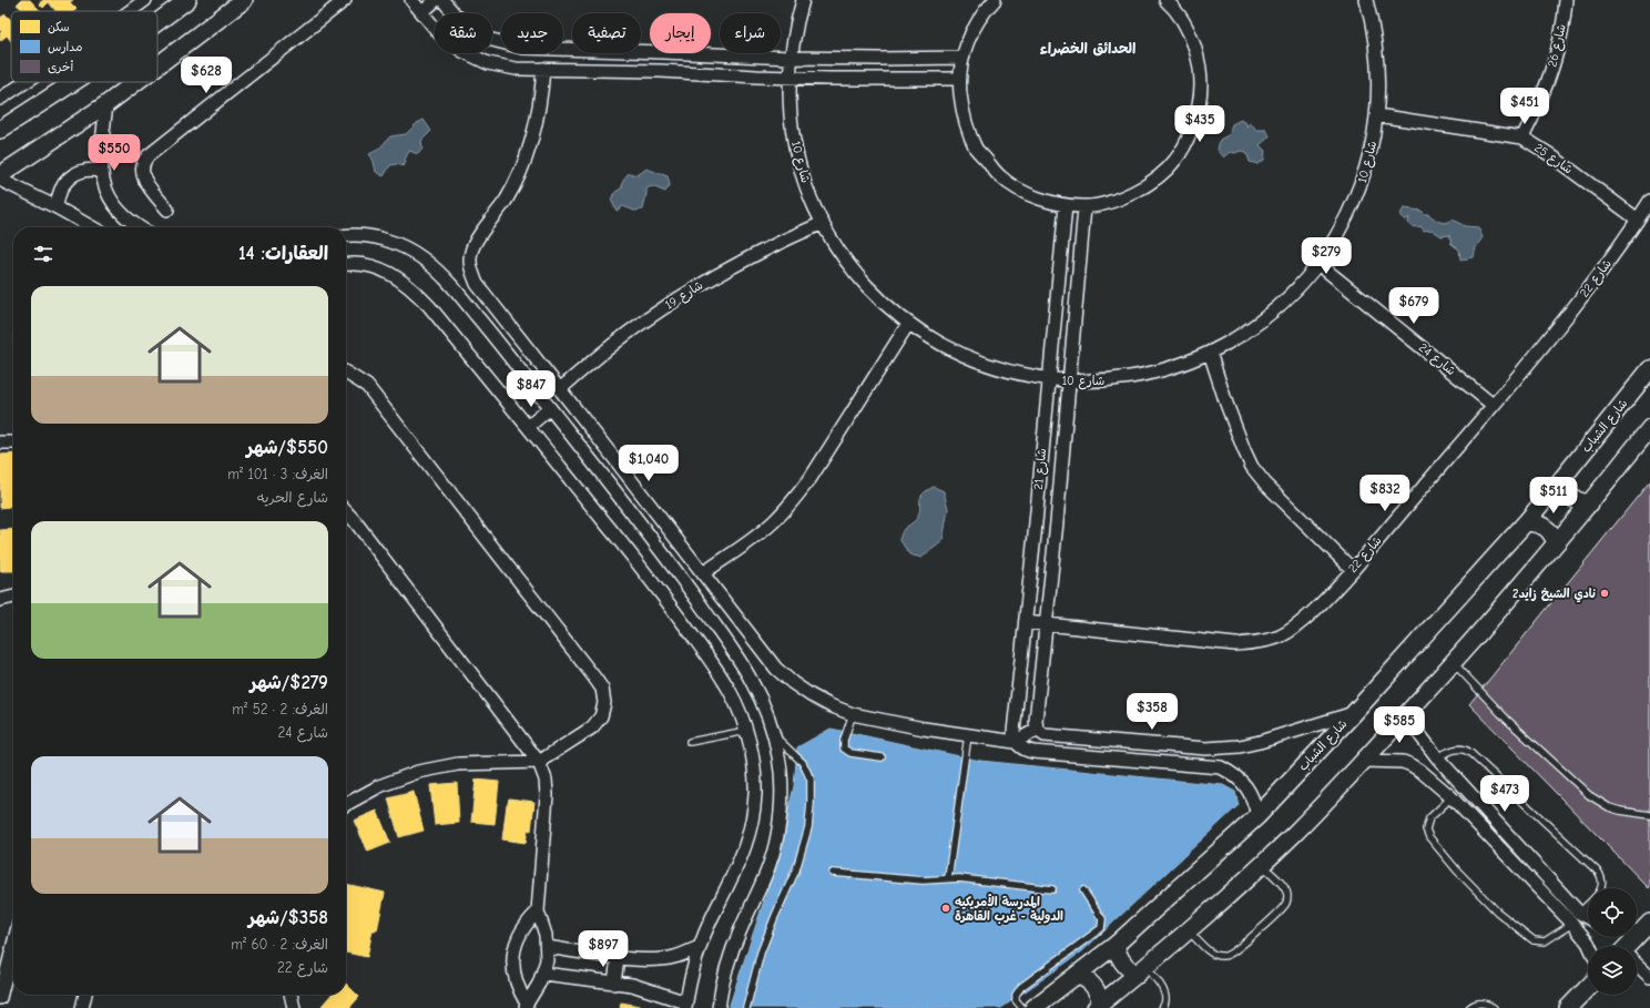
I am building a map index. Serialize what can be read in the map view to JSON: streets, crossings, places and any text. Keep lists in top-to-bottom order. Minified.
{"streets":{"street":["شارع 26","شارع 25","شارع 10","شارع 22","شارع 19","شارع 24","شارع الشباب","شارع 21"]},"crossings":[["شارع 26","شارع 25"],["شارع 25","شارع 10"],["شارع 25","شارع 22"],["شارع 10","شارع 19"],["شارع 10","شارع 24"],["شارع 10","شارع 21"],["شارع 22","شارع 24"],["شارع 22","شارع 21"]],"districts":["الحدائق الخضراء"],"places":["نادي الشيخ زايد2","المدرسة الأمريكيه الدولية - غرب القاهرة"],"legend":["سكن","مدارس","أخرى"],"page":{"chip":["شراء","إيجار","تصفية","جديد","شقة"],"price":["$628","$451","$435","$550","$279","$679","$847","$1,040","$832","$511","$358","$585","$473","$897"],"heading":"العقارات: 14","list":[{"name":"$550/شهر","note":"الغرف: 3 · 101 m² · شارع الحريه"},{"name":"$279/شهر","note":"الغرف: 2 · 52 m² · شارع 24"},{"name":"$358/شهر","note":"الغرف: 2 · 60 m² · شارع 22"}]}}
